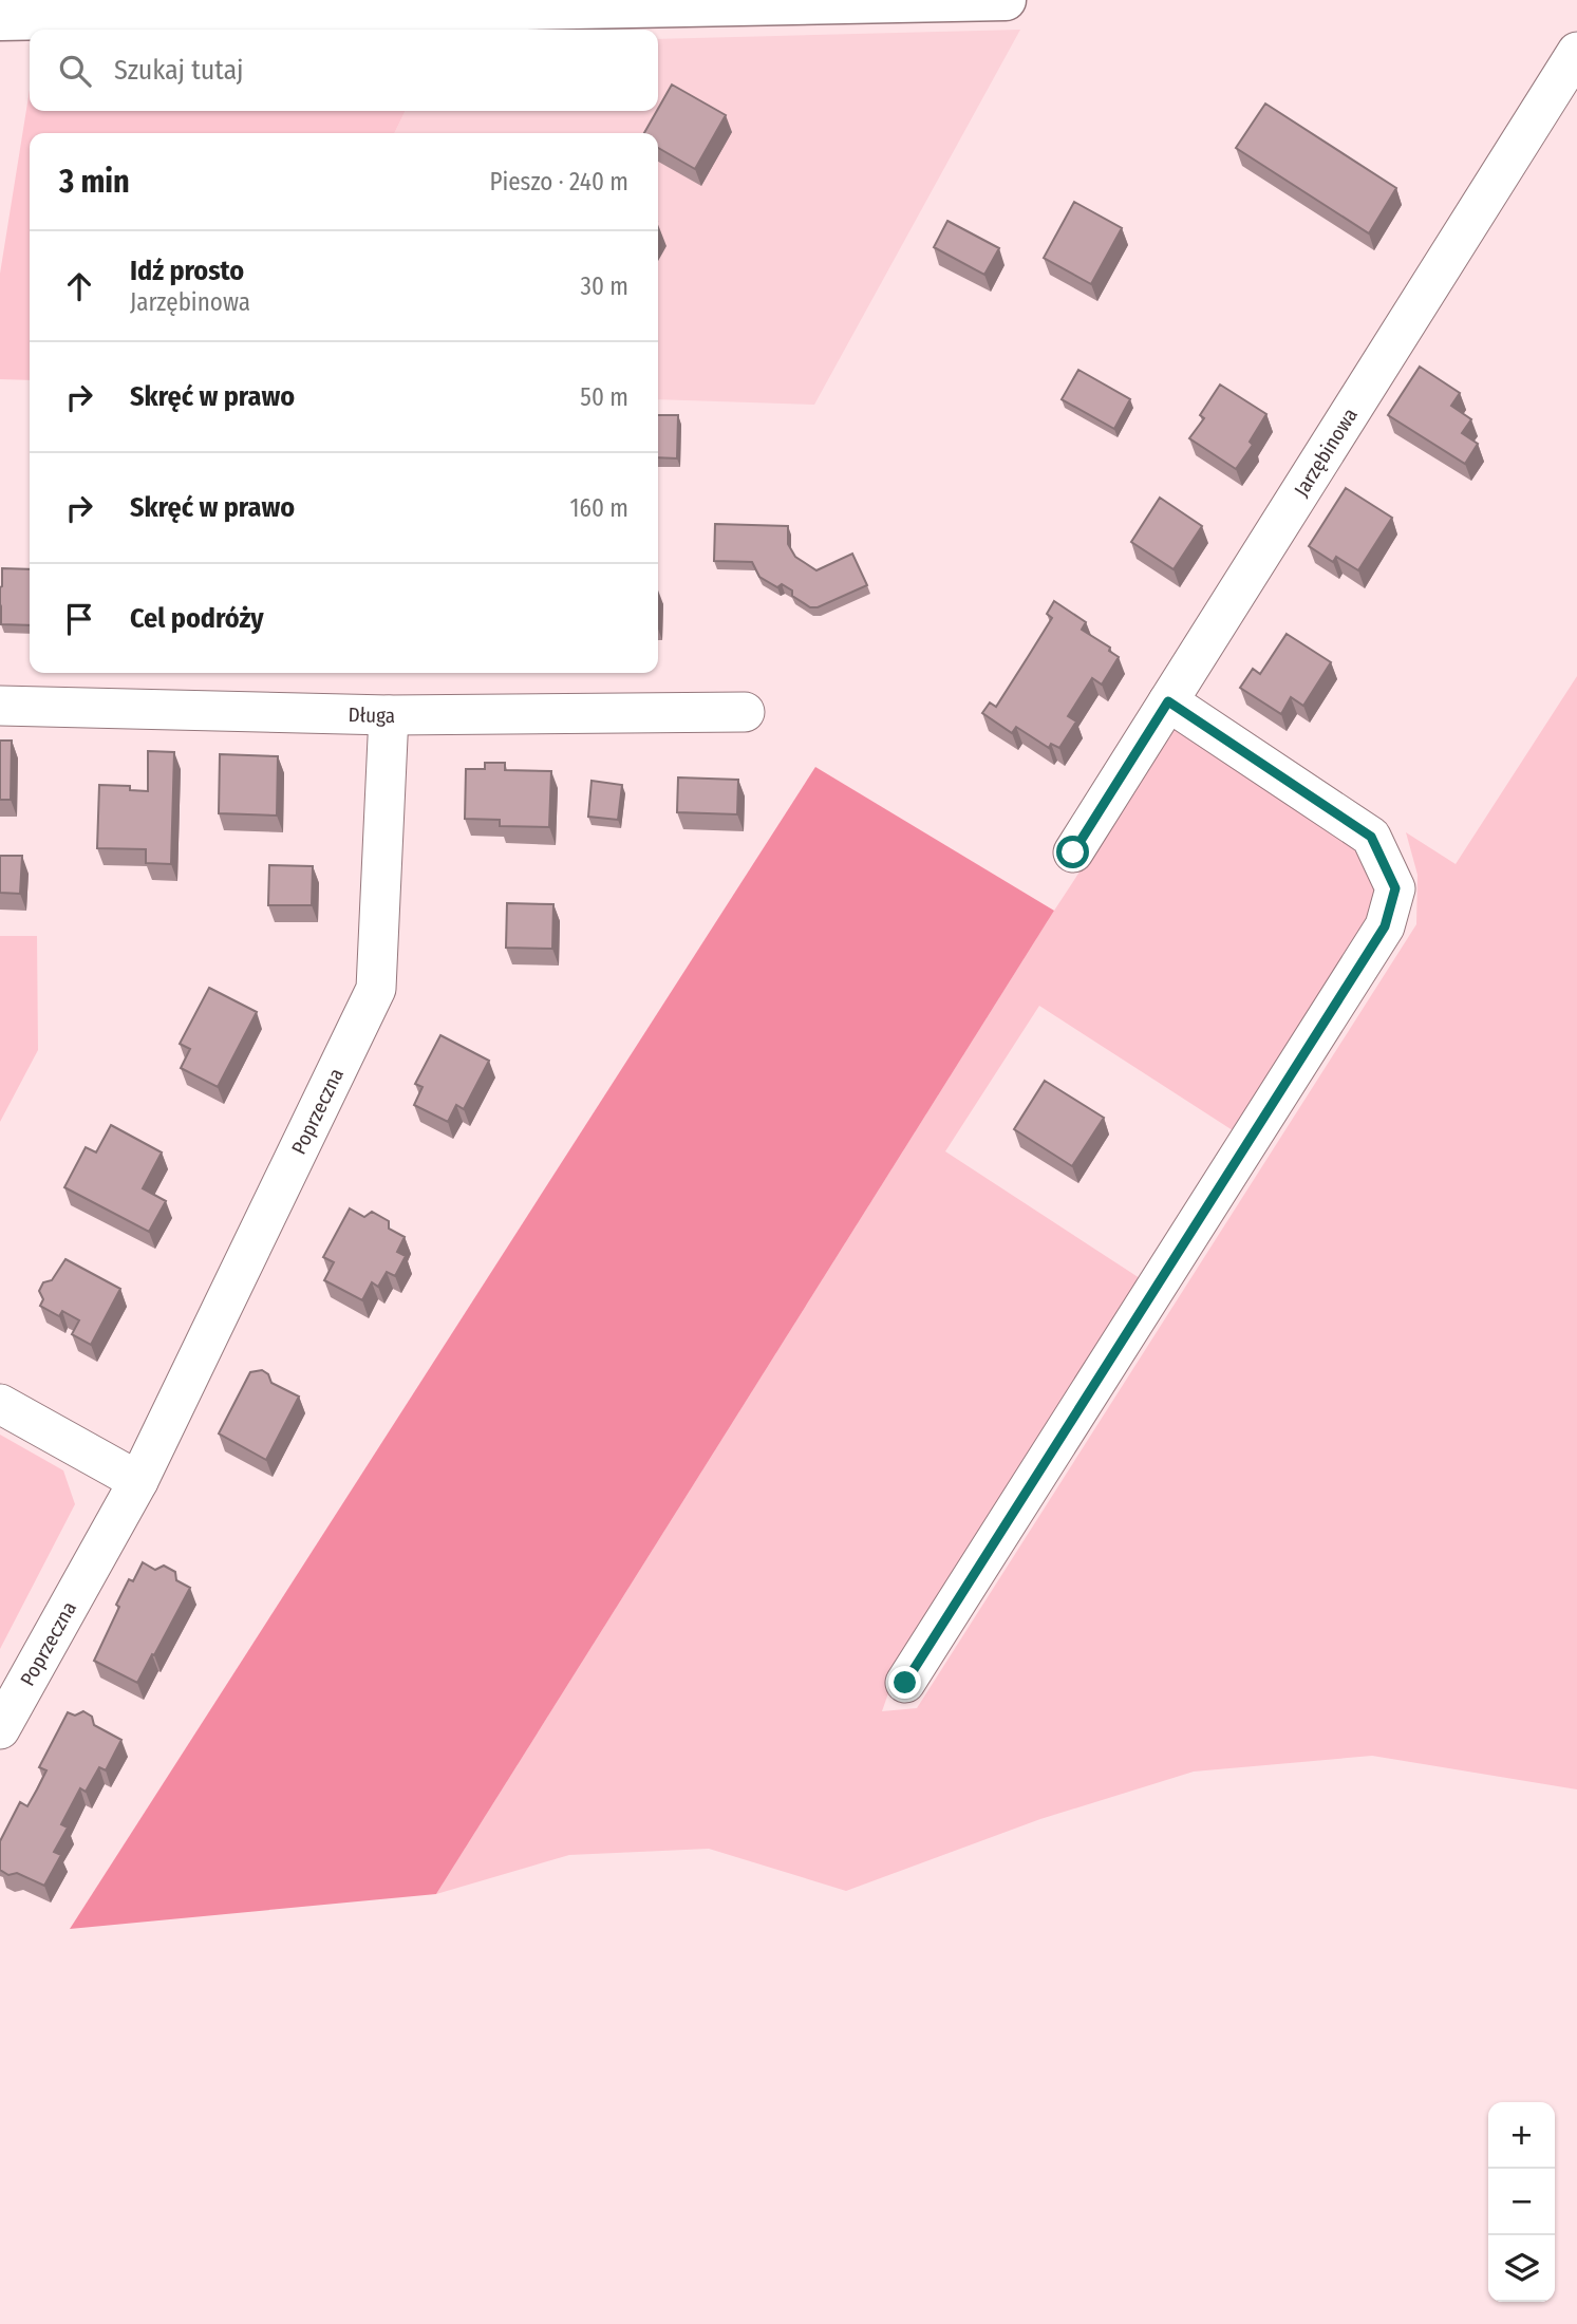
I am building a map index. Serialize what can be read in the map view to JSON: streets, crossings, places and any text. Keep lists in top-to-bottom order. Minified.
{"streets":{"street":["Jarzębinowa","Długa","Poprzeczna"]},"crossings":[["Długa","Poprzeczna"]],"page":{"search":"Szukaj tutaj","heading":["3 min","Pieszo · 240 m"],"list":[["Idź prosto","Jarzębinowa","30 m"],["Skręć w prawo","50 m"],["Skręć w prawo","160 m"],"Cel podróży"],"map_buttons":["+","−"]}}
